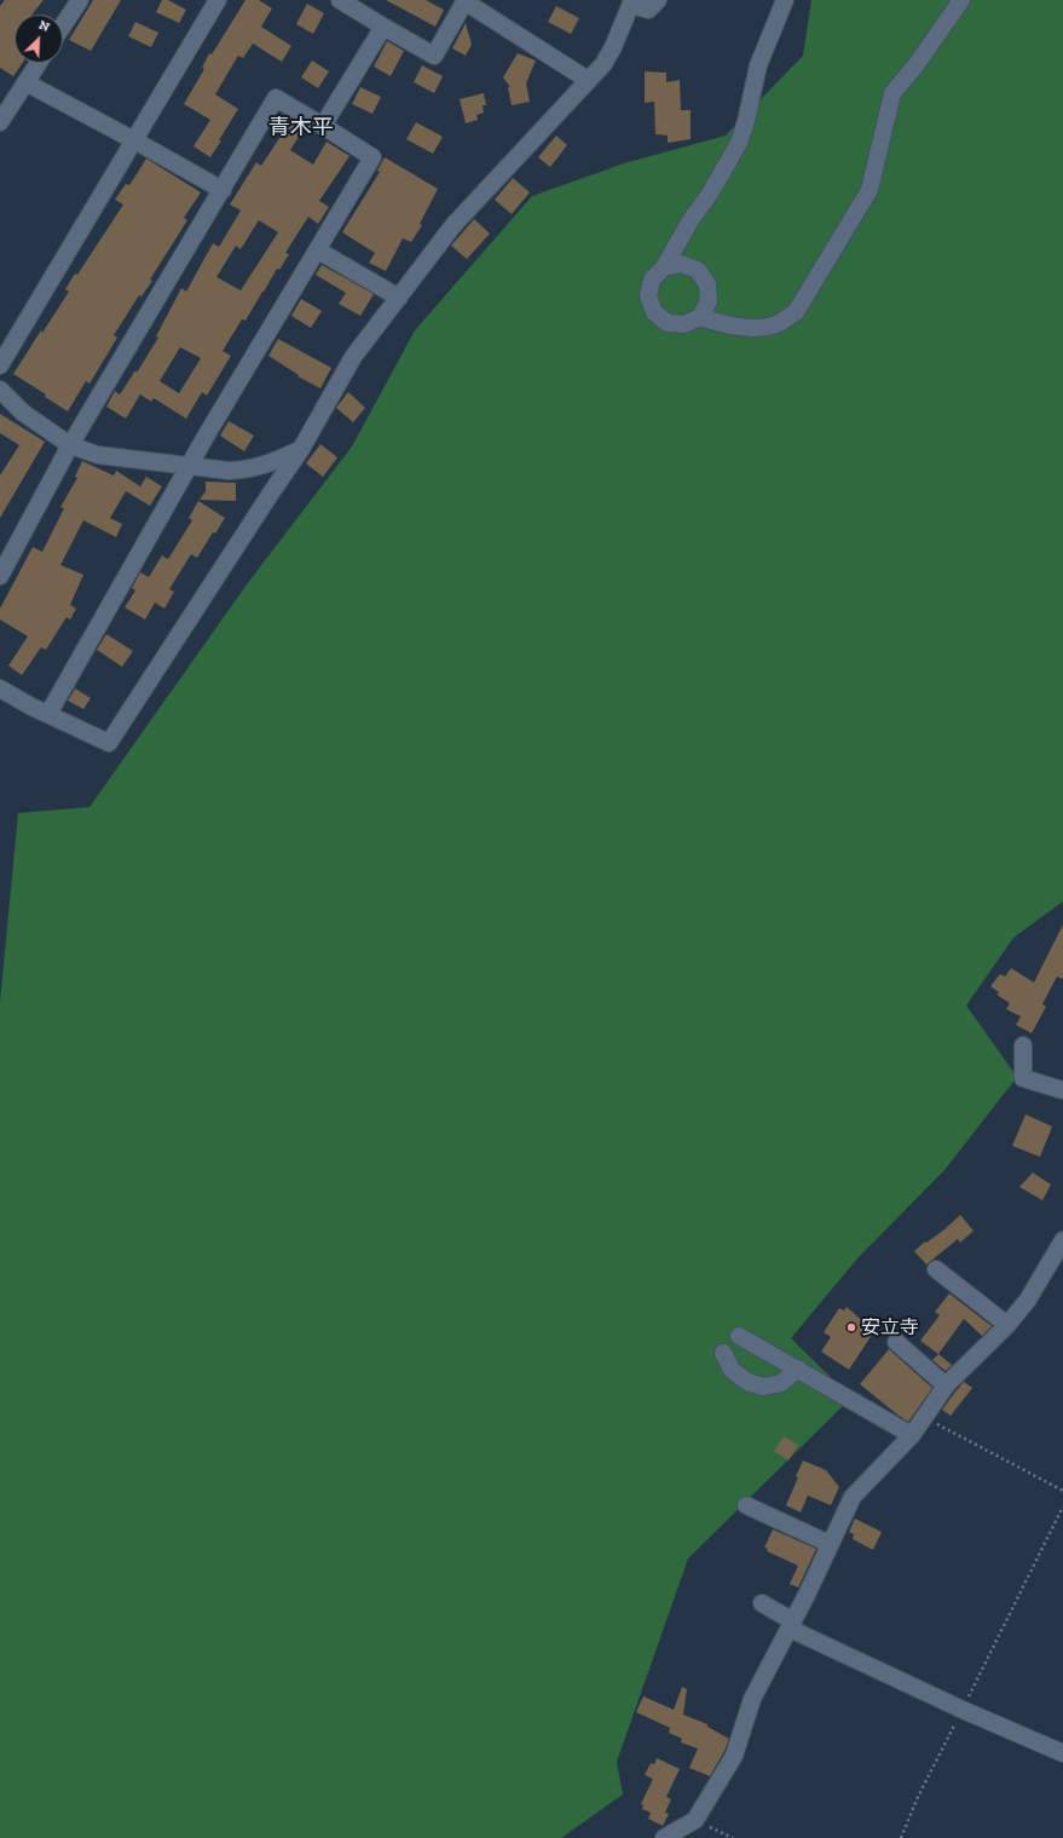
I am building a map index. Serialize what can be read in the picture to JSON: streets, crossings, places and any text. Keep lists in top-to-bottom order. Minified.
{"districts":["青木平"],"places":["安立寺"],"north":"top right"}
